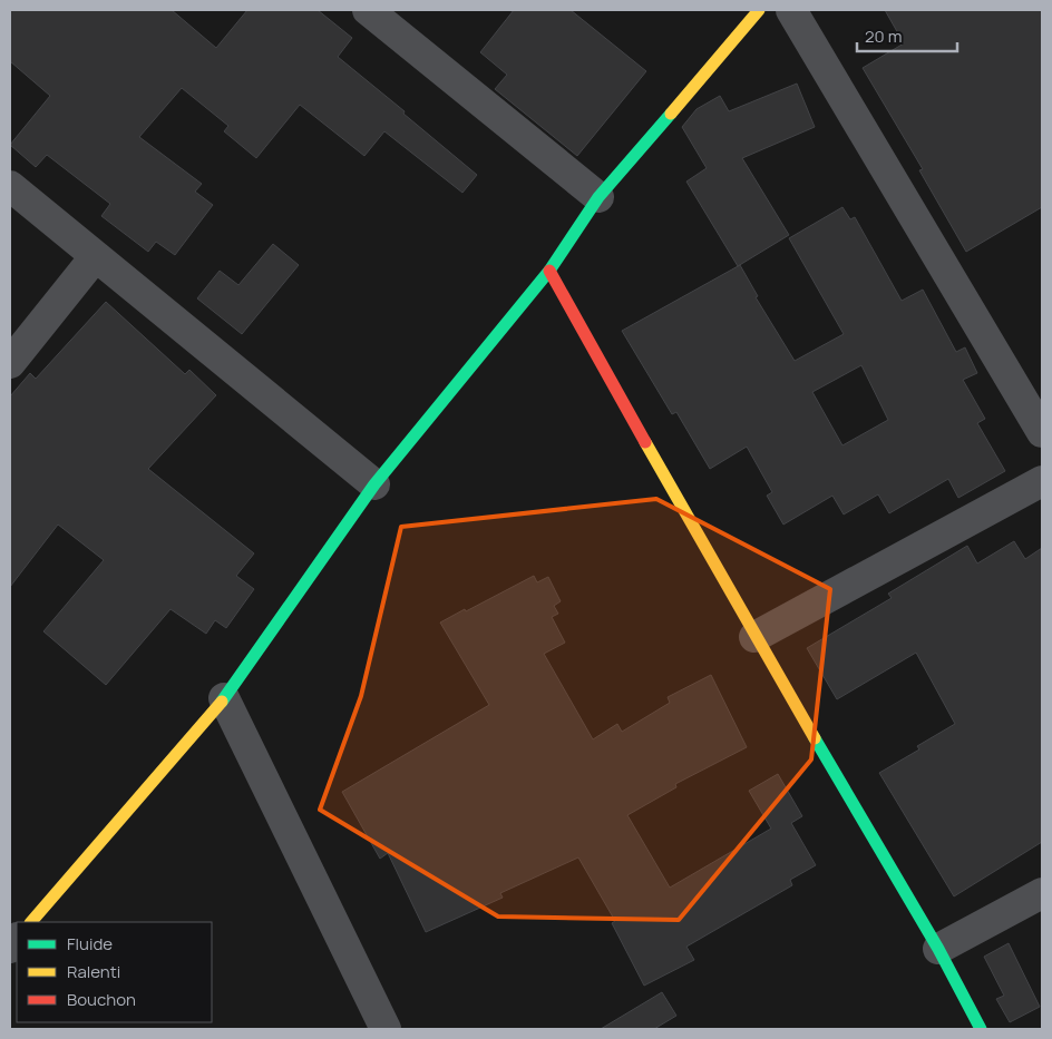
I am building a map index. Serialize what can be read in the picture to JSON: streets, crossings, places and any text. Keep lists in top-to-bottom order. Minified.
{"legend":["Fluide","Ralenti","Bouchon"],"scale_bar":"20 m"}
